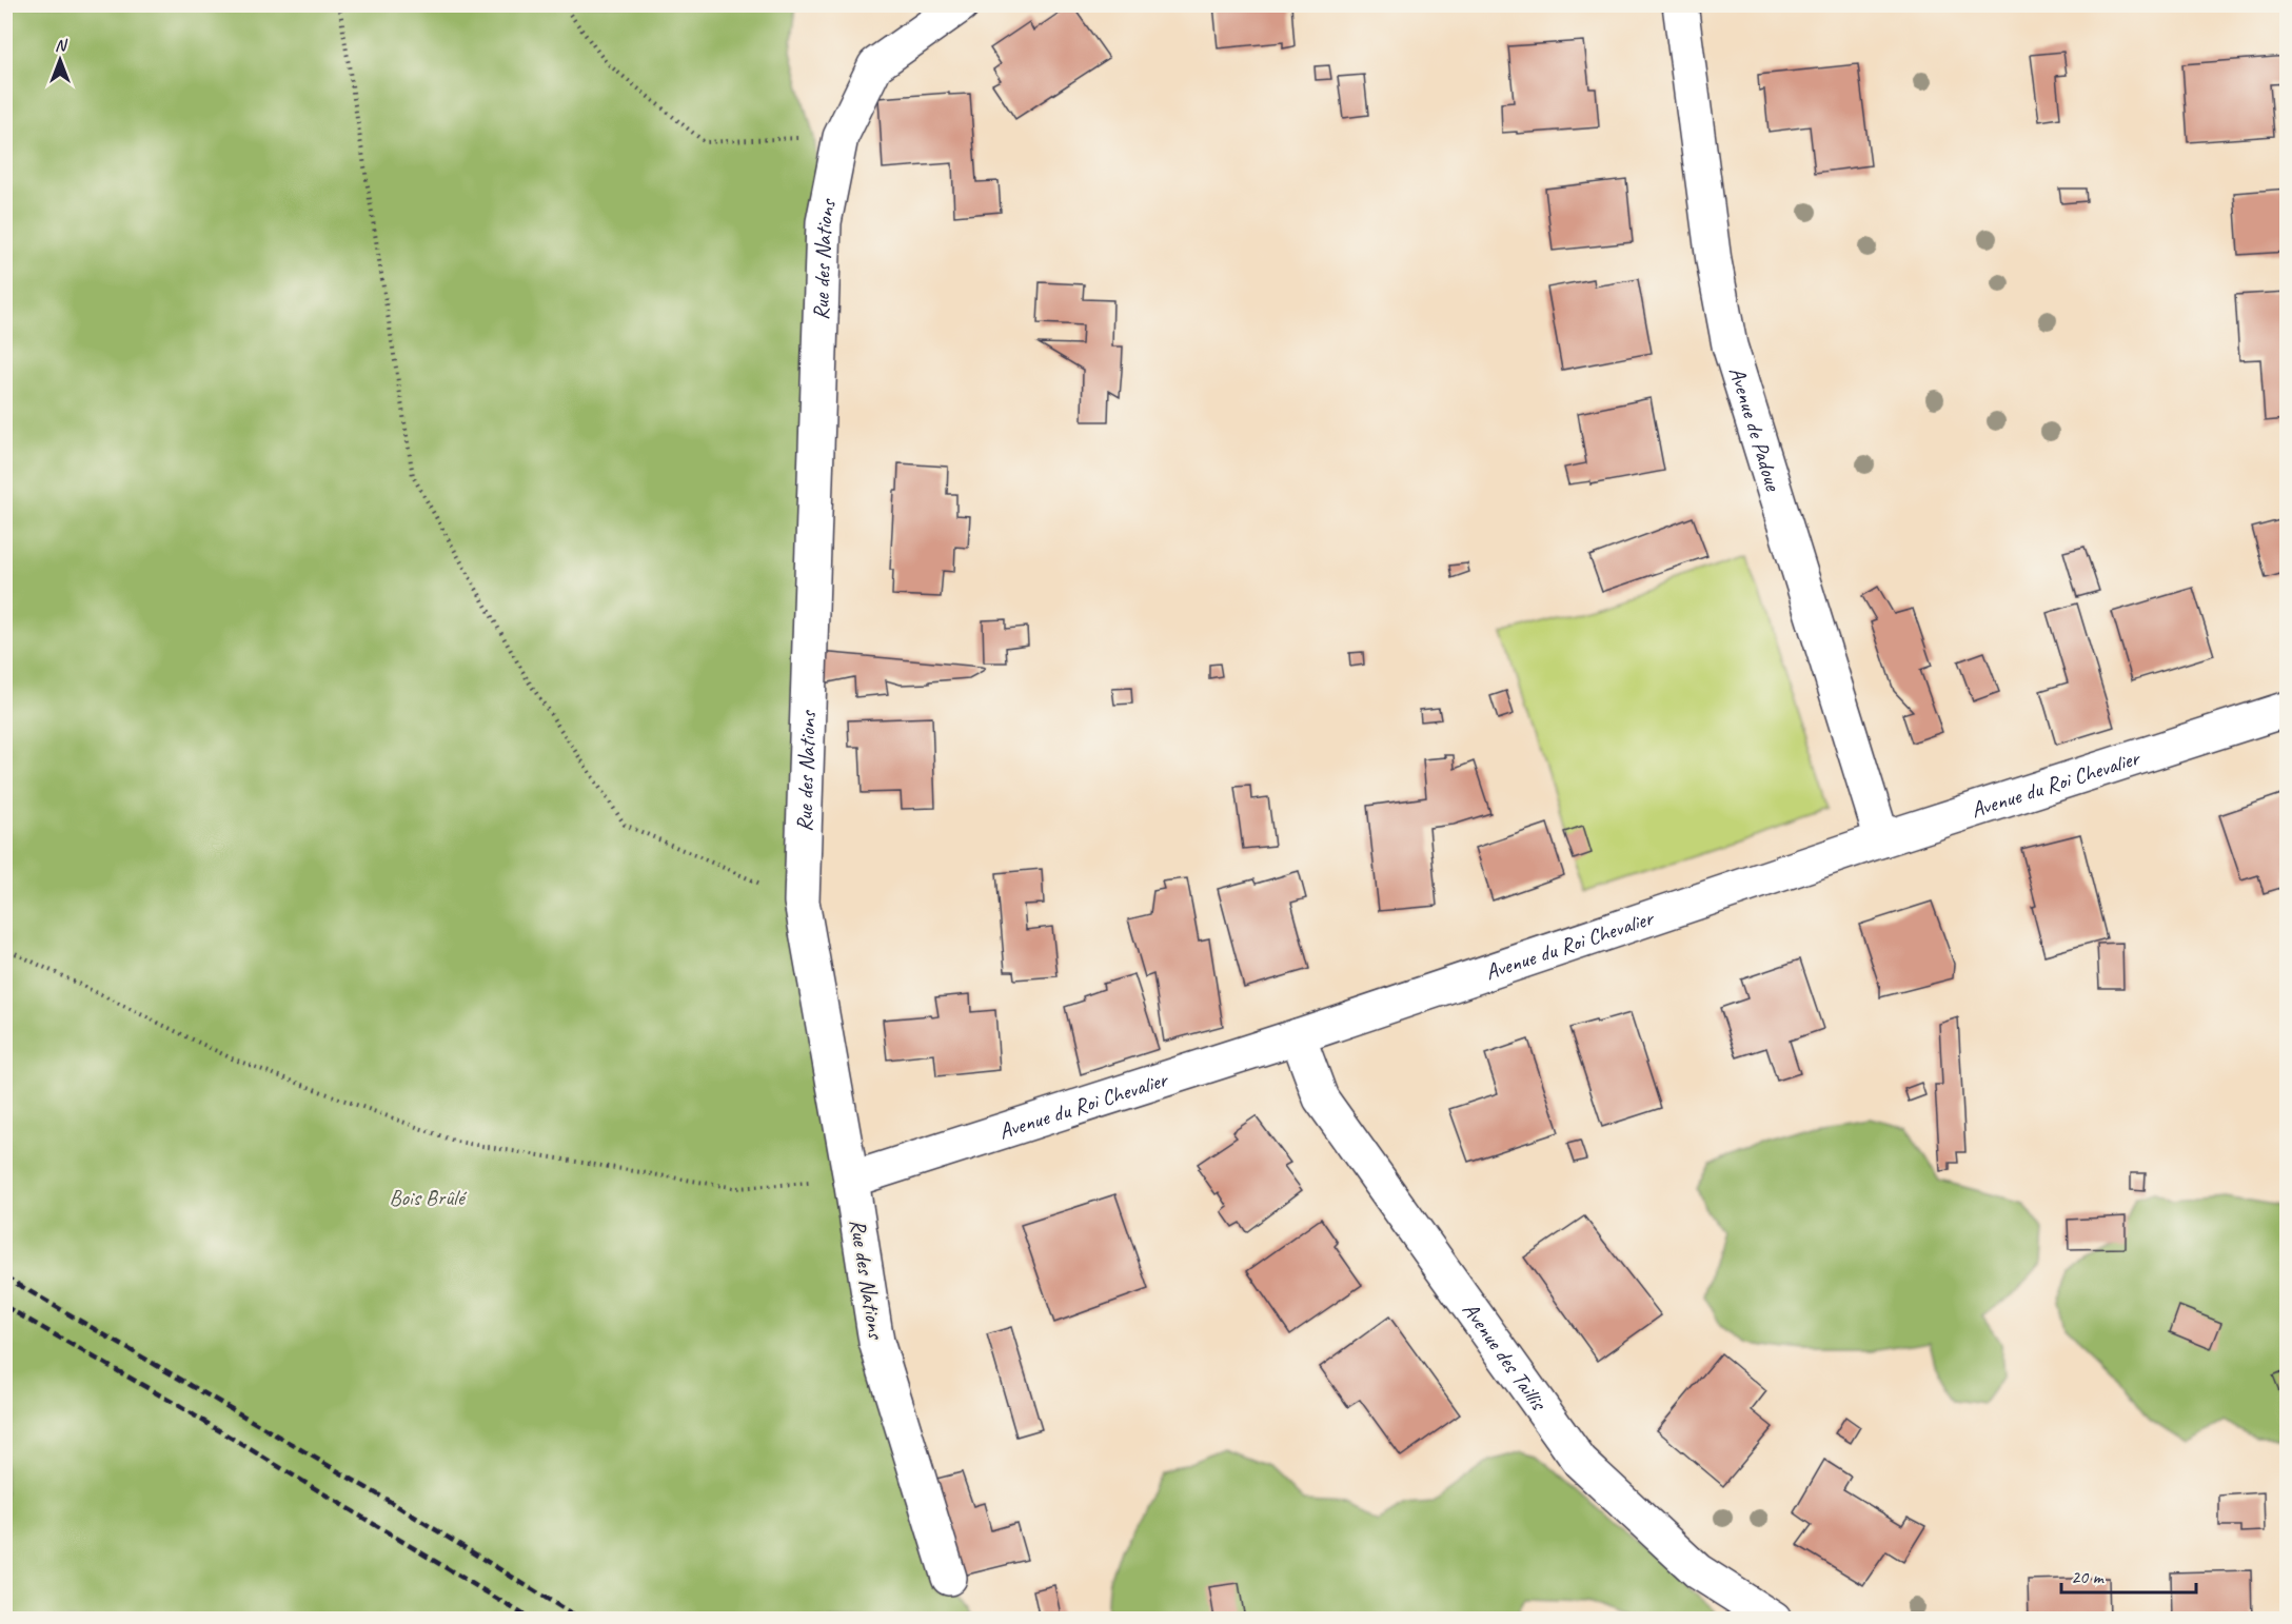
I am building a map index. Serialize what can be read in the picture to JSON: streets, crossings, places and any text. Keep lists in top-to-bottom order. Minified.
{"streets":{"street":["Rue des Nations","Avenue de Padoue","Avenue du Roi Chevalier","Avenue des Taillis"]},"crossings":[["Rue des Nations","Avenue du Roi Chevalier"],["Avenue de Padoue","Avenue du Roi Chevalier"],["Avenue du Roi Chevalier","Avenue des Taillis"]],"parks":["Bois Brûlé"],"scale_bar":"20 m","north":"top"}
